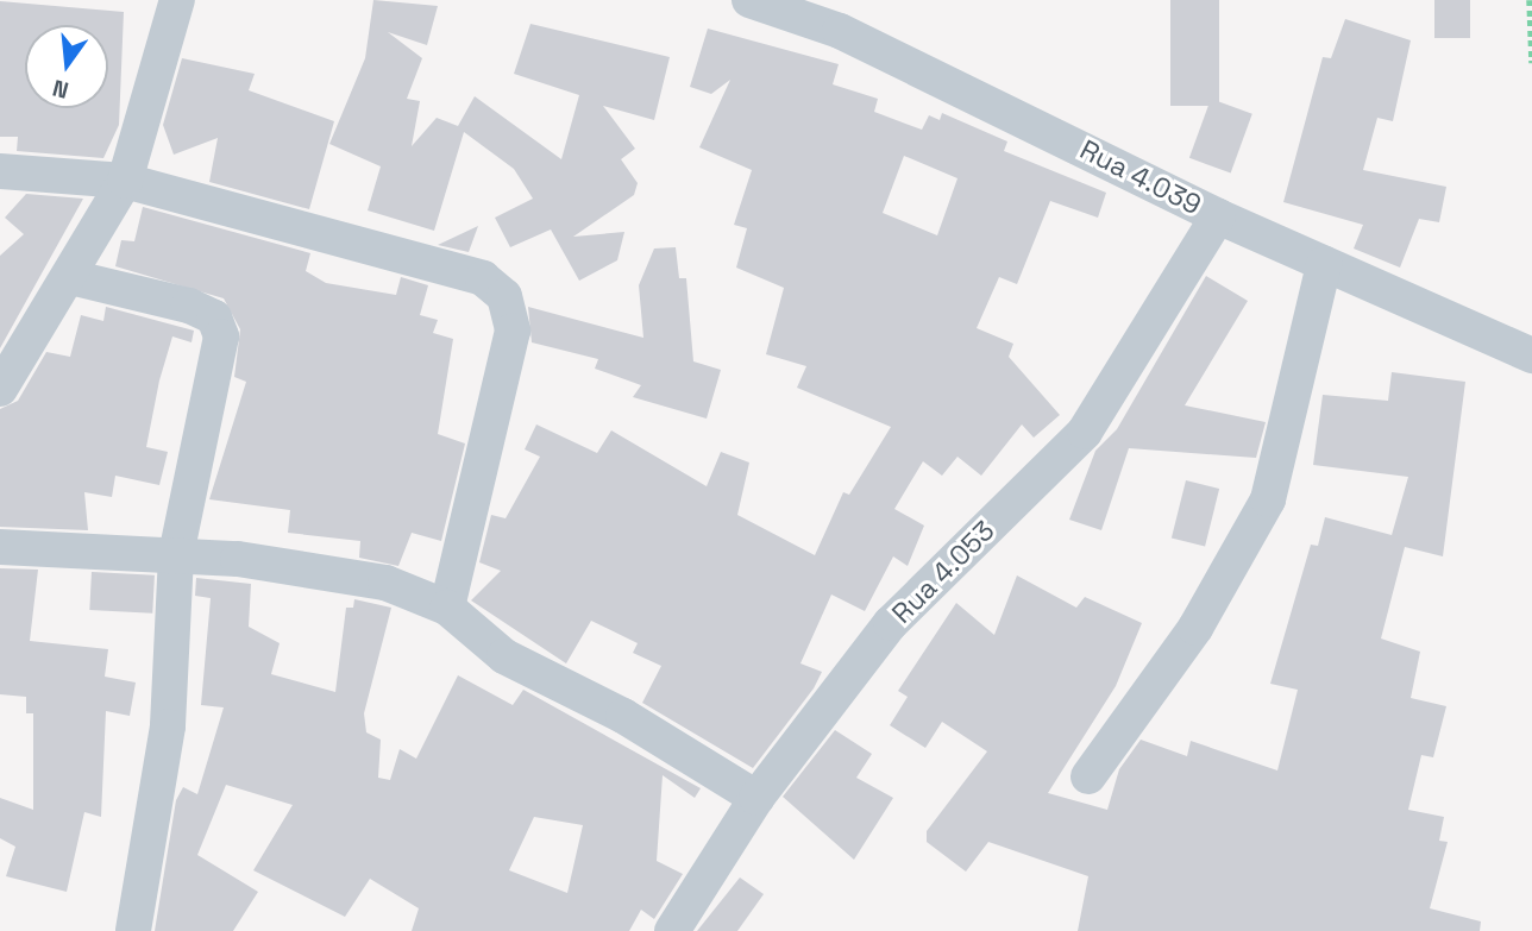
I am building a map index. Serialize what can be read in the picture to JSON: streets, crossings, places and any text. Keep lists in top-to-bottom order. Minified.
{"streets":{"street":["Rua 4.039","Rua 4.053"]},"crossings":[["Rua 4.039","Rua 4.053"]],"north":"bottom"}
